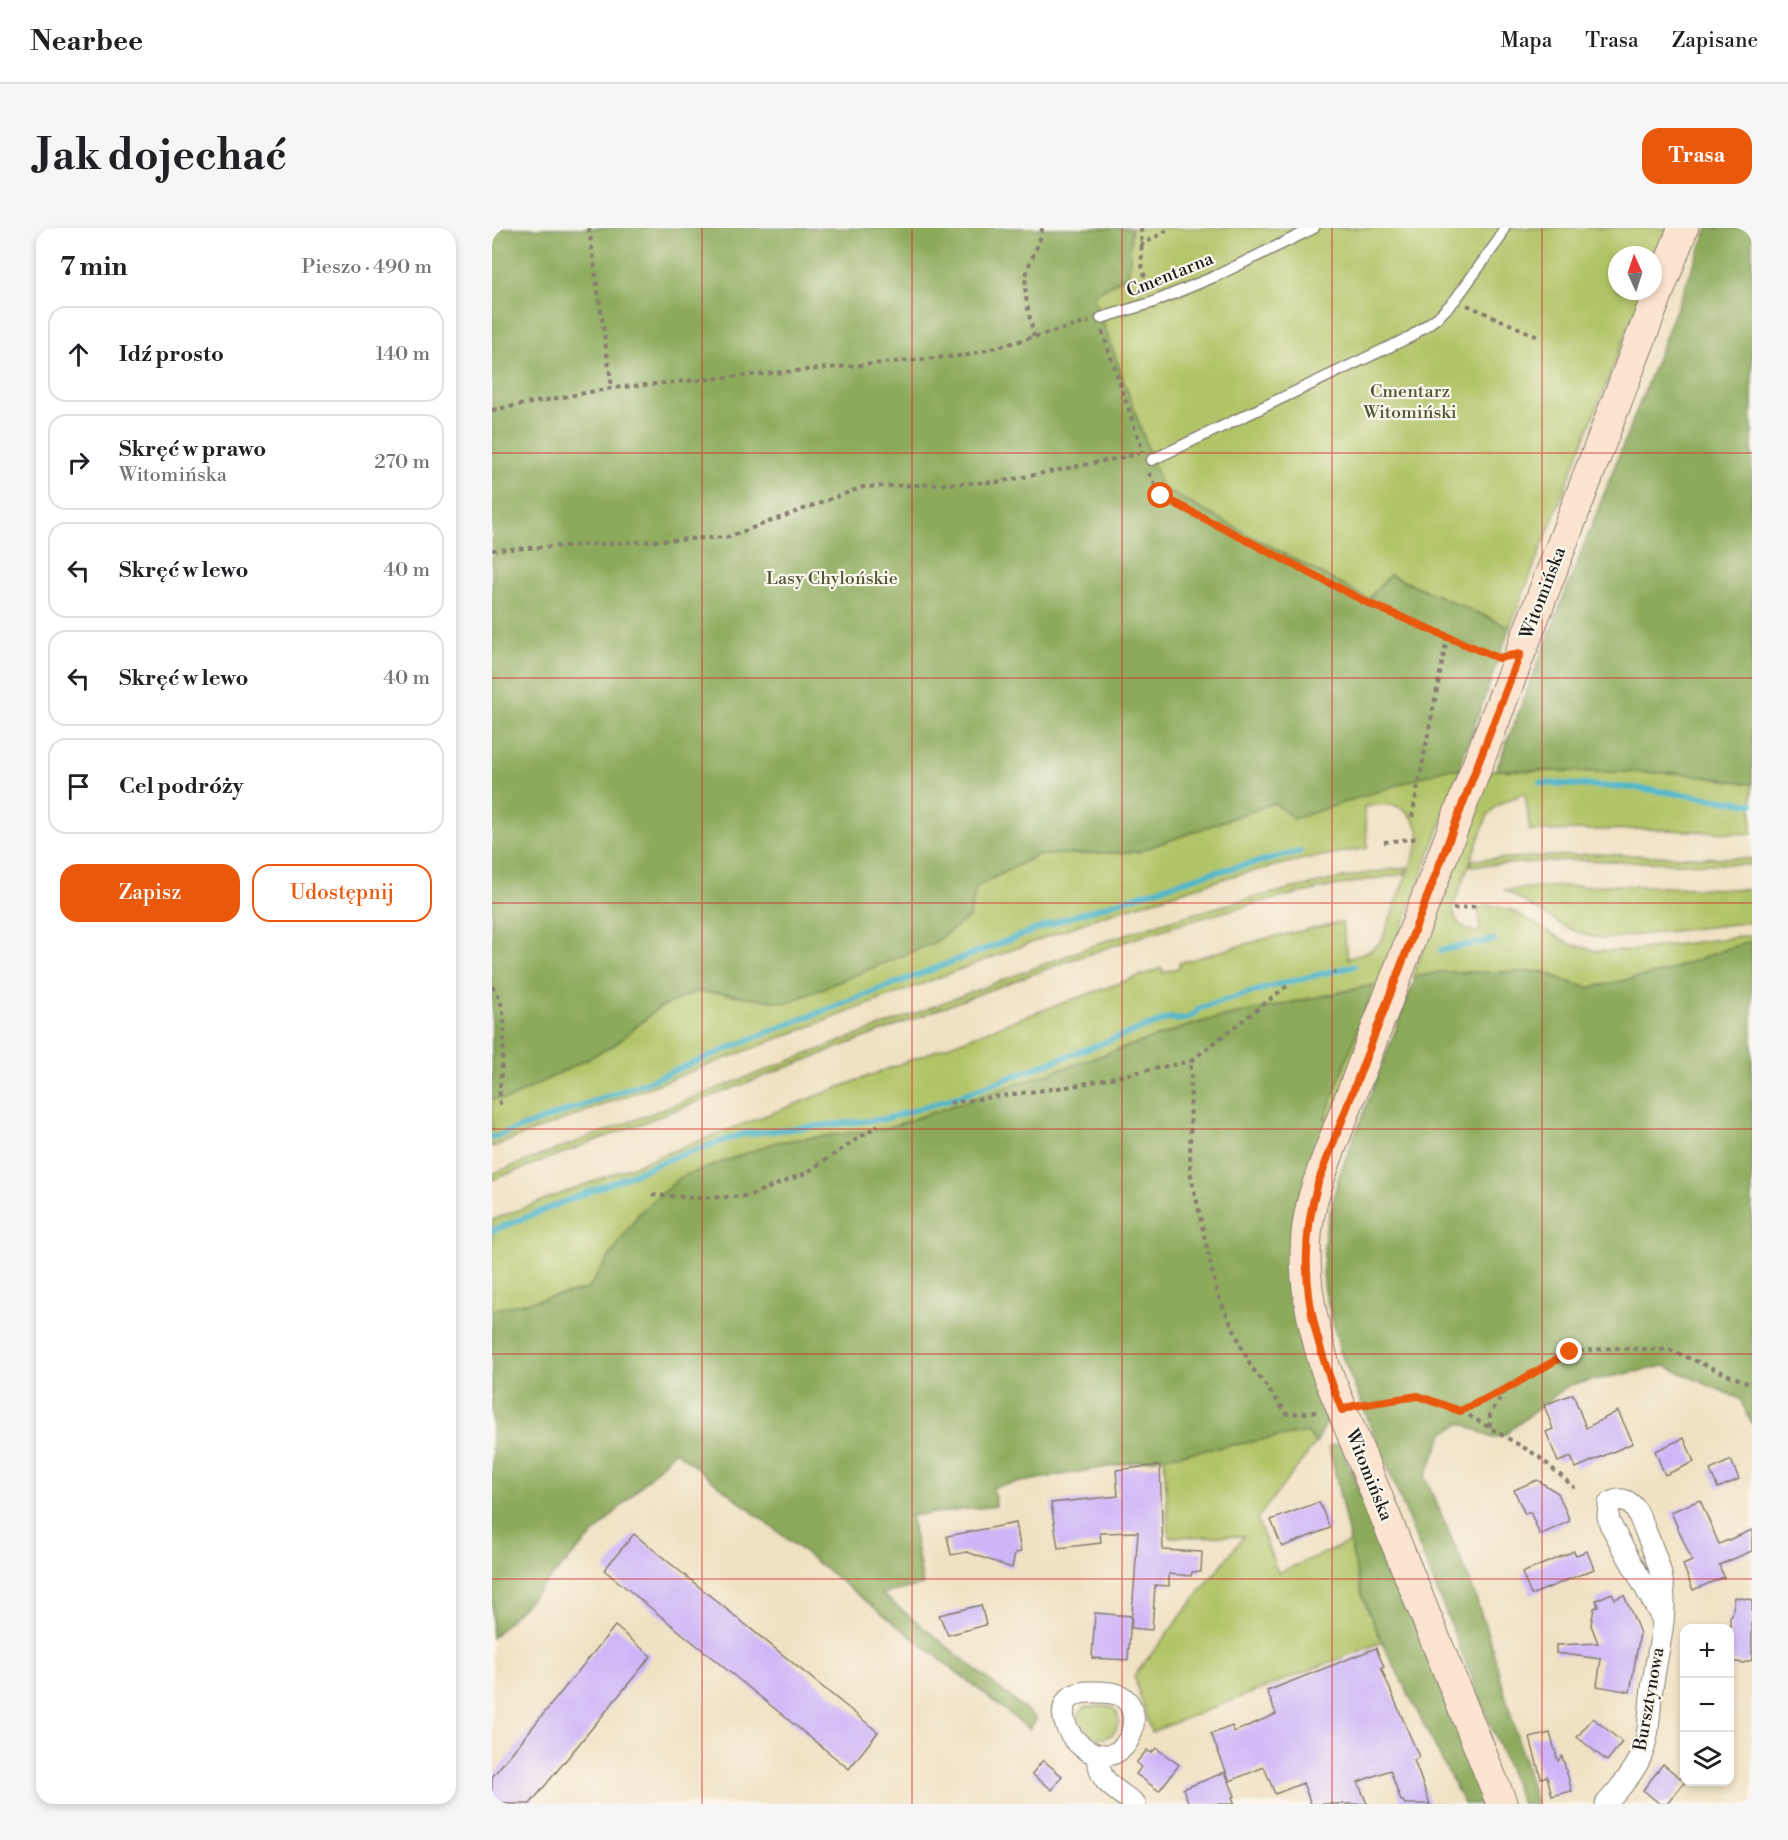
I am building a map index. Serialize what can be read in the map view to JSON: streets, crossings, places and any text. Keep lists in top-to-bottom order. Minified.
{"streets":{"street":["Witomińska","Bursztynowa"],"lane":["Cmentarna"]},"parks":["Cmentarz Witomiński","Lasy Chylońskie"],"north":"top","page":{"header":"Nearbee","nav":["Mapa","Trasa","Zapisane"],"buttons":["Trasa",["Zapisz","Udostępnij"]],"title":"Jak dojechać","heading":["7 min","Pieszo · 490 m"],"list":[["Idź prosto","140 m"],["Skręć w prawo","Witomińska","270 m"],["Skręć w lewo","40 m"],["Skręć w lewo","40 m"],"Cel podróży"],"map_buttons":["+","−"]}}
